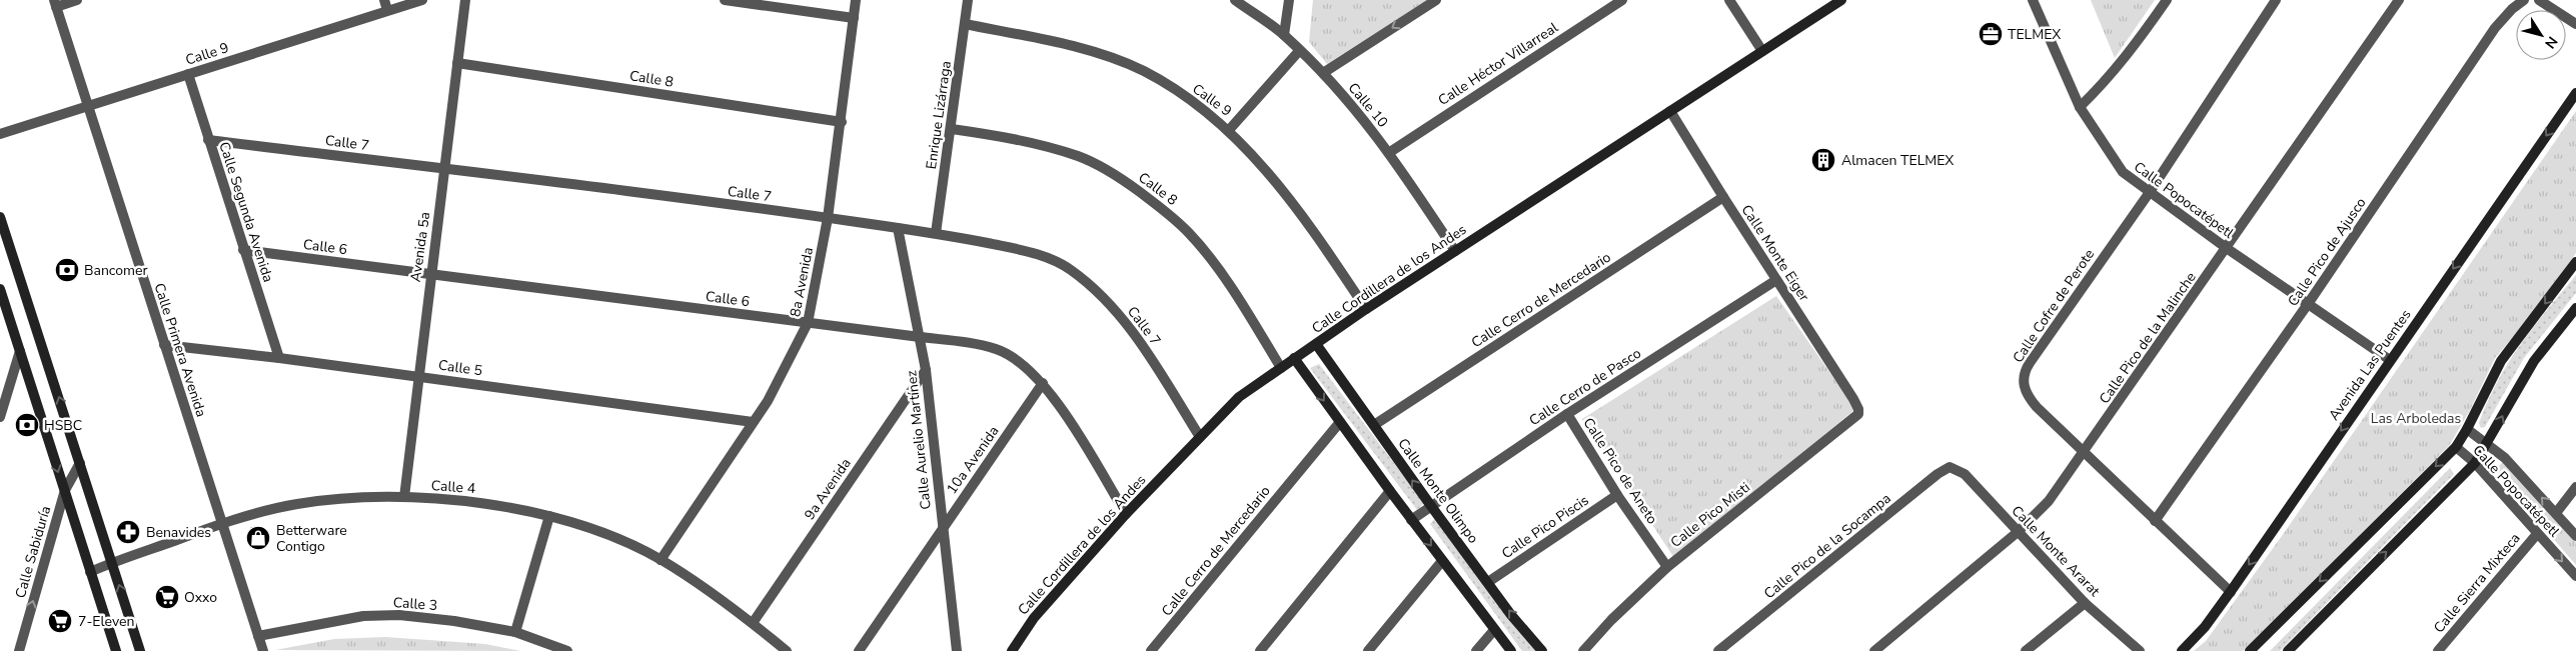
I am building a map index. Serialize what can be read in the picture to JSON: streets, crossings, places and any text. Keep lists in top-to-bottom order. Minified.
{"streets":{"street":["Calle 9","Calle Héctor Villarreal","Calle 8","Calle 10","Enrique Lizárraga","Calle 7","Calle Popocatépetl","Calle Segunda Avenida","Calle 6","Avenida 5a","Calle Pico de Ajusco","Calle Monte Eiger","Calle Cordillera de los Andes","8a Avenida","Calle Cerro de Mercedario","Calle Cofre de Perote","Calle Pico de la Malinche","Calle Primera Avenida","Avenida Las Puentes","Calle 5","Calle Cerro de Pasco","Calle Aurelio Martínez","10a Avenida","Calle Pico de Aneto","Calle 4","9a Avenida","Calle Monte Olimpo","Calle Pico Misti","Calle Pico Piscis","Calle Pico de la Socampa","Calle Monte Ararat","Calle Sabiduría","Calle Sierra Mixteca","Calle 3"]},"crossings":[["Calle 9","Enrique Lizárraga"],["Calle 9","Calle Segunda Avenida"],["Calle 9","Calle Cordillera de los Andes"],["Calle 9","Calle Primera Avenida"],["Calle Héctor Villarreal","Calle 10"],["Calle 8","Enrique Lizárraga"],["Calle 8","Avenida 5a"],["Calle 8","Calle Cordillera de los Andes"],["Calle 8","8a Avenida"],["Calle 10","Calle Cordillera de los Andes"],["Enrique Lizárraga","Calle 7"],["Calle 7","Calle Segunda Avenida"],["Calle 7","Avenida 5a"],["Calle 7","Calle Cordillera de los Andes"],["Calle 7","8a Avenida"],["Calle 7","Calle Aurelio Martínez"],["Calle Popocatépetl","Calle Pico de Ajusco"],["Calle Popocatépetl","Calle Cofre de Perote"],["Calle Popocatépetl","Calle Pico de la Malinche"],["Calle Popocatépetl","Avenida Las Puentes"],["Calle Popocatépetl","Calle Sierra Mixteca"],["Calle Segunda Avenida","Calle 6"],["Calle Segunda Avenida","Calle 5"],["Calle 6","Avenida 5a"],["Calle 6","Calle Cordillera de los Andes"],["Calle 6","8a Avenida"],["Calle 6","Calle Aurelio Martínez"],["Calle 6","10a Avenida"],["Avenida 5a","Calle 5"],["Avenida 5a","Calle 4"],["Calle Pico de Ajusco","Calle Cofre de Perote"],["Calle Monte Eiger","Calle Cordillera de los Andes"],["Calle Monte Eiger","Calle Cerro de Mercedario"],["Calle Monte Eiger","Calle Cerro de Pasco"],["Calle Monte Eiger","Calle Pico Misti"],["Calle Cordillera de los Andes","Calle Monte Olimpo"],["8a Avenida","Calle 5"],["8a Avenida","Calle 4"],["Calle Cerro de Mercedario","Calle Monte Olimpo"],["Calle Cofre de Perote","Calle Pico de la Malinche"],["Calle Cofre de Perote","Avenida Las Puentes"],["Calle Pico de la Malinche","Calle Monte Ararat"],["Calle Primera Avenida","Calle 5"],["Calle Primera Avenida","Calle 4"],["Calle Primera Avenida","Calle 3"],["Calle Cerro de Pasco","Calle Pico de Aneto"],["Calle Cerro de Pasco","Calle Monte Olimpo"],["Calle Aurelio Martínez","10a Avenida"],["Calle Aurelio Martínez","9a Avenida"],["Calle Pico de Aneto","Calle Pico Misti"],["Calle Pico de Aneto","Calle Pico Piscis"],["Calle 4","9a Avenida"],["Calle Monte Olimpo","Calle Pico Piscis"],["Calle Pico de la Socampa","Calle Monte Ararat"]],"one_way":["Calle Sabiduría"],"parks":["Las Arboledas"],"places":{"office":["TELMEX"],"building":["Almacen TELMEX"],"bank":["Bancomer","HSBC"],"pharmacy":["Benavides"],"shop":["Betterware Contigo"],"supermarket":["Oxxo","7-Eleven"]},"north":"bottom right"}
